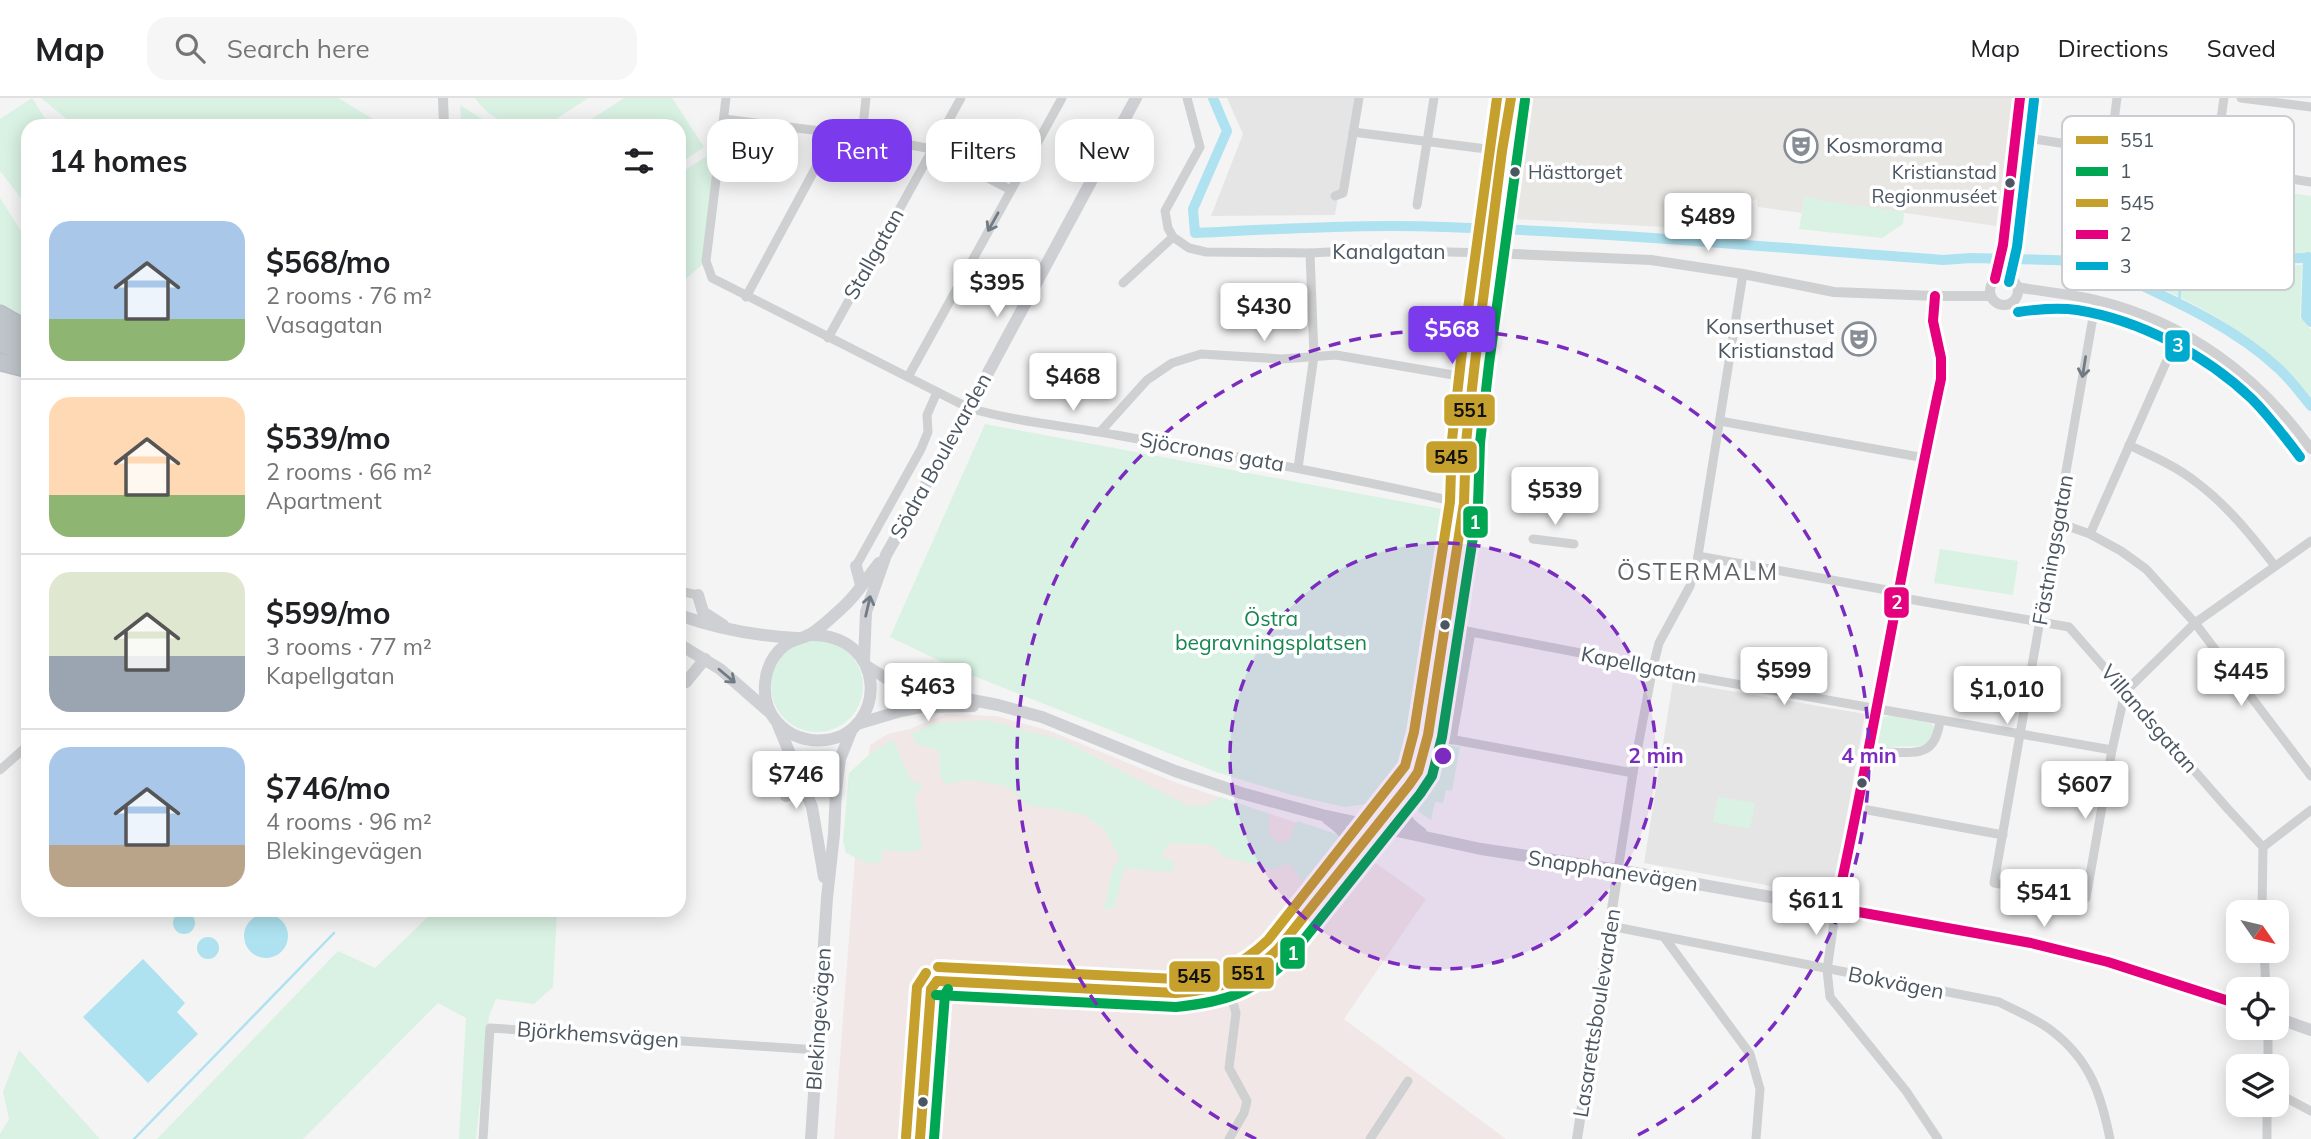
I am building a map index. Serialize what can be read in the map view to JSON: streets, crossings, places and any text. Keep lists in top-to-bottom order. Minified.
{"streets":{"main road":["Södra Boulevarden","Snapphanevägen","Blekingevägen"],"street":["Kanalgatan","Stallgatan","Sjöcronas gata","Fästningsgatan","Kapellgatan","Villandsgatan","Bokvägen","Lasarettsboulevarden","Björkhemsvägen"]},"crossings":[["Kanalgatan","Lasarettsboulevarden"],["Stallgatan","Sjöcronas gata"],["Sjöcronas gata","Södra Boulevarden"],["Södra Boulevarden","Snapphanevägen"],["Södra Boulevarden","Blekingevägen"],["Fästningsgatan","Kapellgatan"],["Fästningsgatan","Villandsgatan"],["Kapellgatan","Lasarettsboulevarden"],["Villandsgatan","Lasarettsboulevarden"],["Snapphanevägen","Lasarettsboulevarden"],["Snapphanevägen","Blekingevägen"],["Bokvägen","Lasarettsboulevarden"],["Blekingevägen","Björkhemsvägen"]],"districts":["ÖSTERMALM"],"parks":["Östra begravningsplatsen"],"places":{"theatre":["Kosmorama","Konserthuset Kristianstad"],"other":["Hästtorget","Kristianstad Regionmuséet"]},"lines":["transit line 551","transit line 545","transit line 2","transit line 1","transit line 3"],"legend":["551","1","545","2","3"],"north":"bottom right","page":{"header":"Map","search":"Search here","nav":["Map","Directions","Saved"],"chip":["Buy","Rent","Filters","New"],"heading":"14 homes","price":["$489","$395","$430","$568","$468","$539","$599","$445","$463","$1,010","$746","$607","$541","$611"],"list":[{"name":"$568/mo","note":"2 rooms · 76 m² · Vasagatan"},{"name":"$539/mo","note":"2 rooms · 66 m² · Apartment"},{"name":"$599/mo","note":"3 rooms · 77 m² · Kapellgatan"},{"name":"$746/mo","note":"4 rooms · 96 m² · Blekingevägen"}]},"rings":["2 min","4 min"]}
